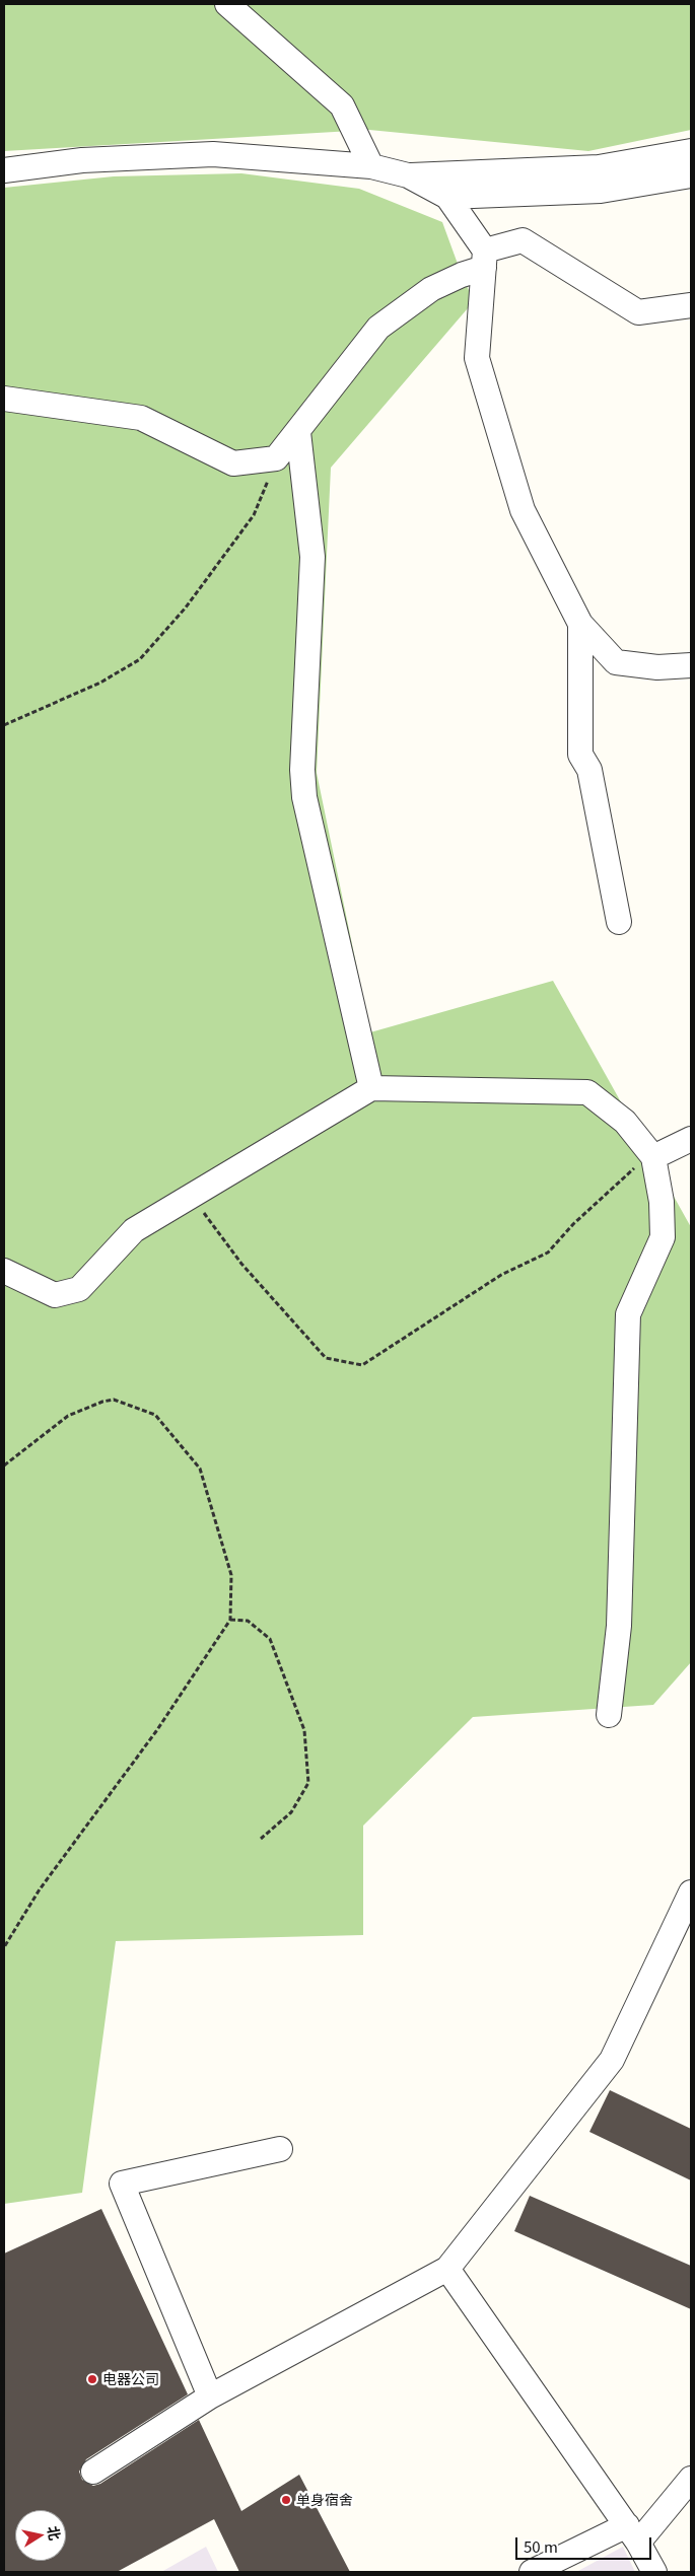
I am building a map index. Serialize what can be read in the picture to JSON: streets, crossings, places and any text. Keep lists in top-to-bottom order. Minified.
{"places":["电器公司","单身宿舍"],"scale_bar":"50 m","north":"right"}
